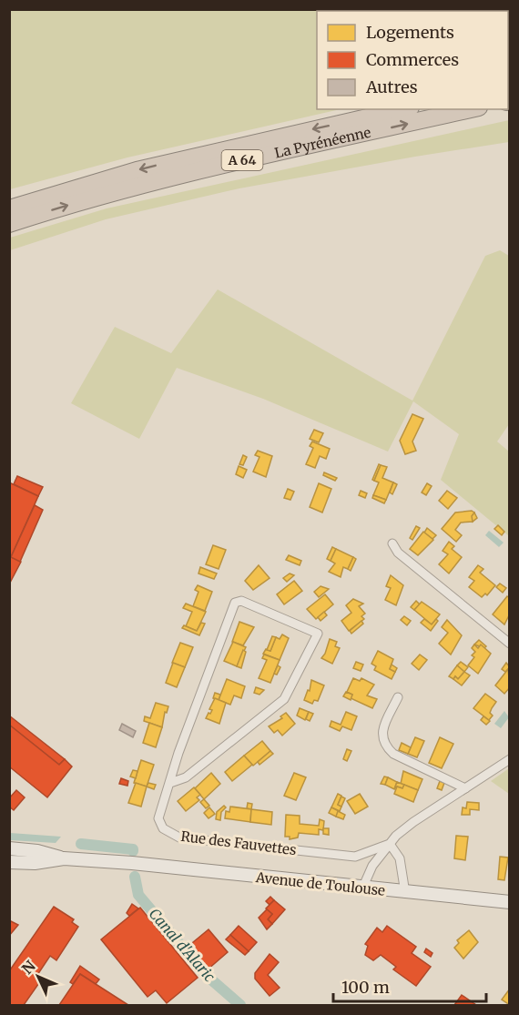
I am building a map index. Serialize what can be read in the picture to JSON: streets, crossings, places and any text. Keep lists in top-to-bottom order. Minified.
{"streets":{"highway":["La Pyrénéenne","A 64"],"main road":["Avenue de Toulouse"],"street":["Rue des Fauvettes"]},"water":["Canal d'Alaric"],"legend":["Logements","Commerces","Autres"],"scale_bar":"100 m","north":"top left"}
